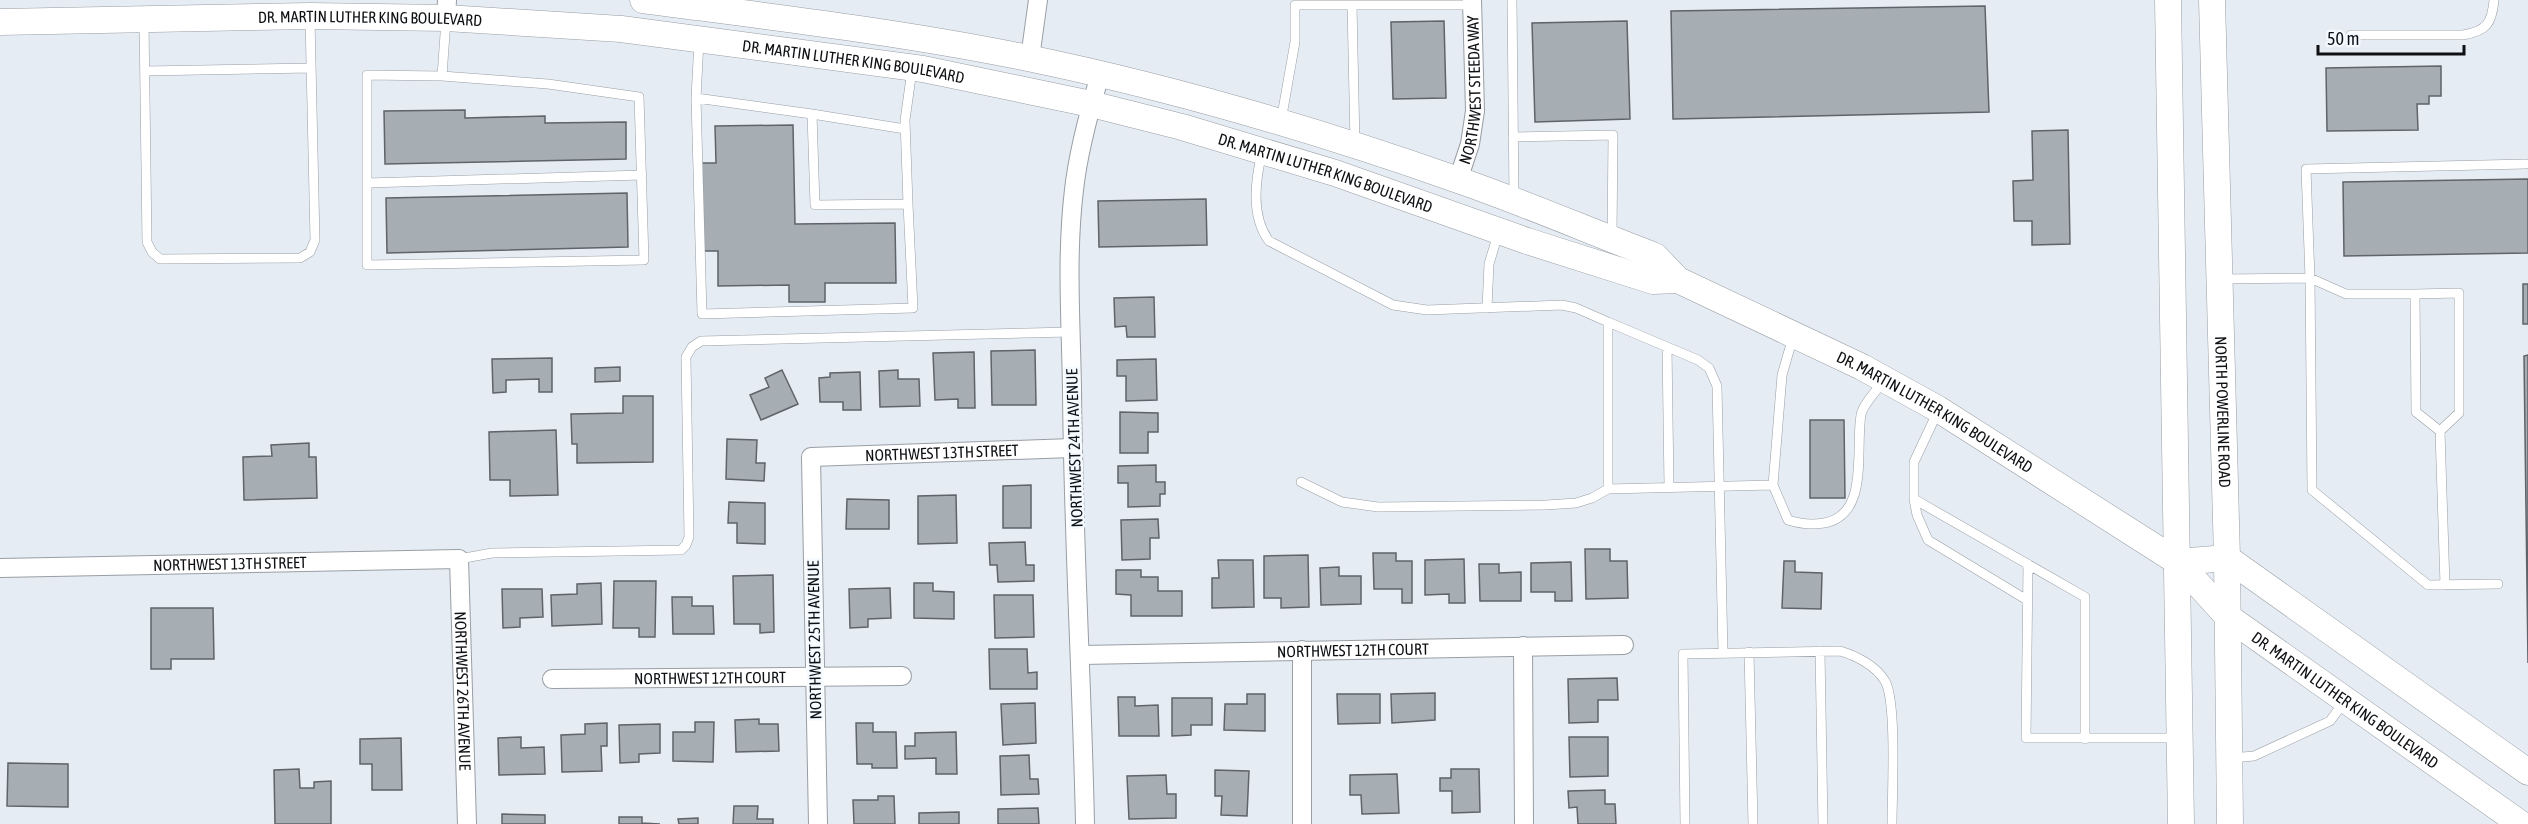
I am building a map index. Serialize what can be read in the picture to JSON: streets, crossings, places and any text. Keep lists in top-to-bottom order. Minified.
{"streets":{"main road":["DR. MARTIN LUTHER KING BOULEVARD","NORTH POWERLINE ROAD"],"street":["NORTHWEST STEEDA WAY","NORTHWEST 24TH AVENUE","NORTHWEST 13TH STREET","NORTHWEST 25TH AVENUE","NORTHWEST 12TH COURT","NORTHWEST 26TH AVENUE"]},"crossings":[["DR. MARTIN LUTHER KING BOULEVARD","NORTHWEST STEEDA WAY"],["DR. MARTIN LUTHER KING BOULEVARD","NORTH POWERLINE ROAD"],["DR. MARTIN LUTHER KING BOULEVARD","NORTHWEST 24TH AVENUE"],["NORTHWEST 24TH AVENUE","NORTHWEST 13TH STREET"],["NORTHWEST 24TH AVENUE","NORTHWEST 12TH COURT"],["NORTHWEST 13TH STREET","NORTHWEST 25TH AVENUE"],["NORTHWEST 13TH STREET","NORTHWEST 26TH AVENUE"],["NORTHWEST 25TH AVENUE","NORTHWEST 12TH COURT"]],"scale_bar":"50 m"}
